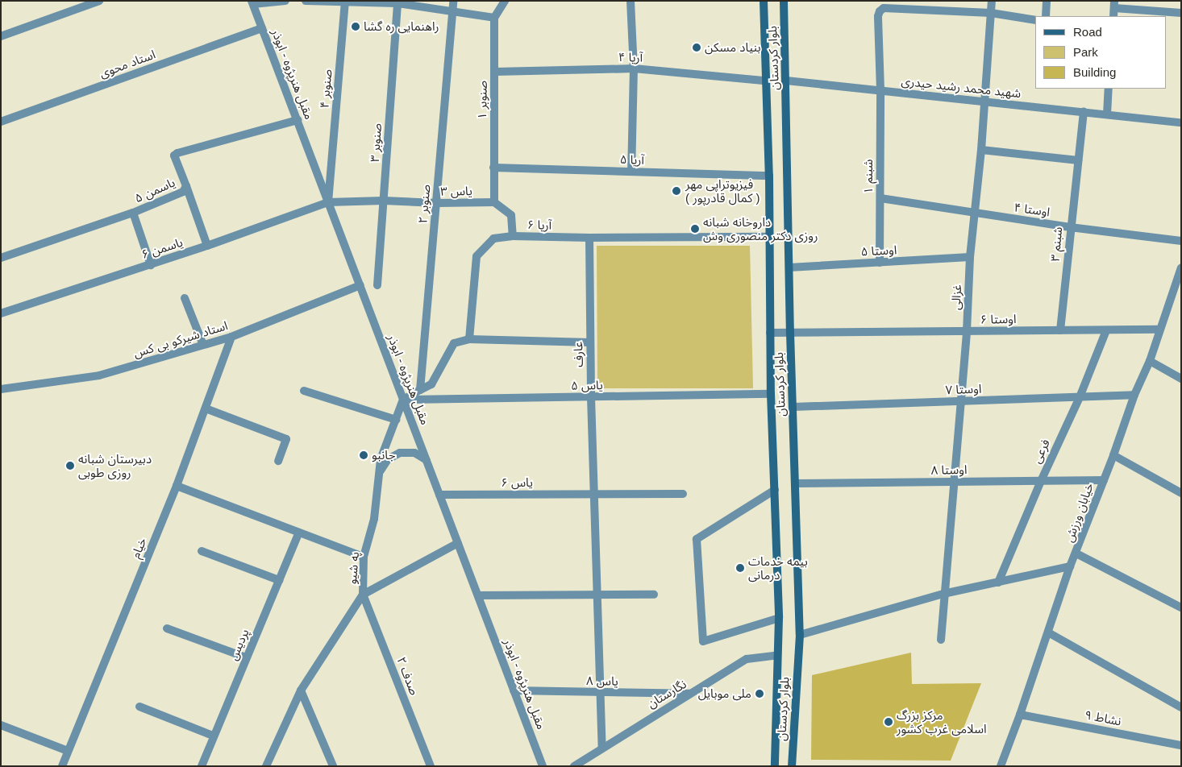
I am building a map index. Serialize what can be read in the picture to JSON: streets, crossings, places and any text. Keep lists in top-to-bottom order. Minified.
{"streets":{"main road":["بلوار کردستان"],"street":["آریا ۴","استاد محوی","مقبل هنرپژوه - ابوذر","شهید محمد رشید حیدری","صنوبر ۴","صنوبر ۱","صنوبر ۳","آریا ۵","شبنم ۱","یاسمن ۵","یاس ۳","صنوبر ۲","اوستا ۴","آریا ۶","شبنم ۳","یاسمن ۶","اوستا ۵","غزالی","اوستا ۶","استاد شیرکو بی کس","عارف","یاس ۵","اوستا ۷","فرعی","اوستا ۸","یاس ۶","خیابان ورزش","خیام","په شیو","پردیس","صدف ۲","یاس ۸","نگارستان","نشاط ۹"]},"crossings":[["آریا ۴","بلوار کردستان"],["آریا ۴","صنوبر ۱"],["بلوار کردستان","شهید محمد رشید حیدری"],["بلوار کردستان","آریا ۵"],["بلوار کردستان","آریا ۶"],["بلوار کردستان","اوستا ۵"],["بلوار کردستان","اوستا ۶"],["بلوار کردستان","یاس ۵"],["بلوار کردستان","اوستا ۷"],["بلوار کردستان","اوستا ۸"],["بلوار کردستان","نگارستان"],["استاد محوی","مقبل هنرپژوه - ابوذر"],["مقبل هنرپژوه - ابوذر","صنوبر ۴"],["مقبل هنرپژوه - ابوذر","یاسمن ۵"],["مقبل هنرپژوه - ابوذر","یاس ۳"],["مقبل هنرپژوه - ابوذر","یاسمن ۶"],["مقبل هنرپژوه - ابوذر","استاد شیرکو بی کس"],["مقبل هنرپژوه - ابوذر","یاس ۵"],["مقبل هنرپژوه - ابوذر","یاس ۶"],["مقبل هنرپژوه - ابوذر","په شیو"],["مقبل هنرپژوه - ابوذر","یاس ۸"],["شهید محمد رشید حیدری","شبنم ۱"],["شهید محمد رشید حیدری","شبنم ۳"],["شهید محمد رشید حیدری","غزالی"],["صنوبر ۴","یاس ۳"],["صنوبر ۴","یاسمن ۶"],["صنوبر ۱","آریا ۵"],["صنوبر ۱","یاس ۳"],["صنوبر ۳","یاس ۳"],["شبنم ۱","اوستا ۴"],["شبنم ۱","اوستا ۵"],["شبنم ۱","غزالی"],["یاس ۳","صنوبر ۲"],["یاس ۳","یاسمن ۶"],["اوستا ۴","شبنم ۳"],["اوستا ۴","غزالی"],["آریا ۶","عارف"],["شبنم ۳","اوستا ۶"],["اوستا ۵","غزالی"],["غزالی","اوستا ۶"],["غزالی","اوستا ۷"],["غزالی","اوستا ۸"],["اوستا ۶","فرعی"],["اوستا ۶","خیابان ورزش"],["استاد شیرکو بی کس","خیام"],["عارف","یاس ۵"],["عارف","یاس ۶"],["عارف","یاس ۸"],["عارف","نگارستان"],["یاس ۵","په شیو"],["اوستا ۷","فرعی"],["اوستا ۷","خیابان ورزش"],["فرعی","اوستا ۸"],["اوستا ۸","خیابان ورزش"],["خیابان ورزش","نشاط ۹"],["په شیو","صدف ۲"],["یاس ۸","نگارستان"]],"places":["راهنمایی ره گشا","بنیاد مسکن","فیزیوتراپی مهر ( کمال قادرپور )","داروخانه شبانه روزی دکتر منصوری وش","جانبو","دبیرستان شبانه روزی طوبی","بیمه خدمات درمانی","ملی موبایل","مرکز بزرگ اسلامی غرب کشور"],"legend":["Road","Park","Building"]}
